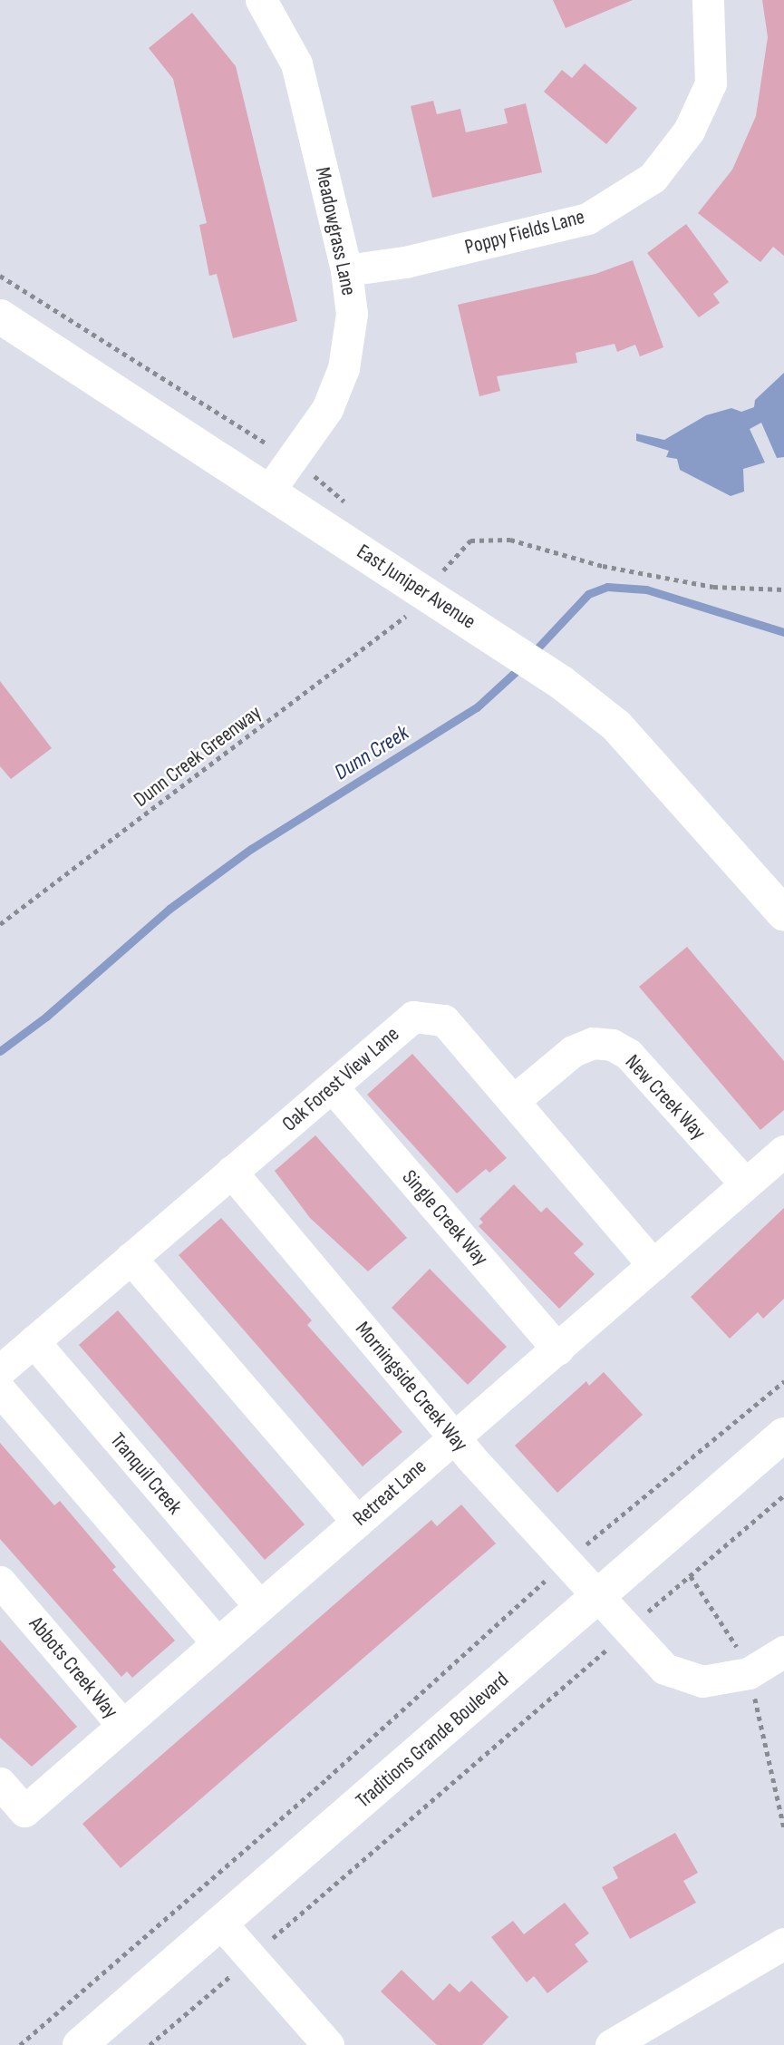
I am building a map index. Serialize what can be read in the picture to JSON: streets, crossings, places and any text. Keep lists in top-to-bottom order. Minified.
{"streets":{"street":["Meadowgrass Lane","Poppy Fields Lane","East Juniper Avenue","Oak Forest View Lane","New Creek Way","Single Creek Way","Morningside Creek Way","Tranquil Creek","Retreat Lane","Abbots Creek Way","Traditions Grande Boulevard"],"path":["Dunn Creek Greenway"]},"crossings":[["Meadowgrass Lane","Poppy Fields Lane"],["Meadowgrass Lane","East Juniper Avenue"],["Oak Forest View Lane","New Creek Way"],["Oak Forest View Lane","Single Creek Way"],["Oak Forest View Lane","Morningside Creek Way"],["Oak Forest View Lane","Tranquil Creek"],["Oak Forest View Lane","Retreat Lane"],["New Creek Way","Retreat Lane"],["Single Creek Way","Retreat Lane"],["Morningside Creek Way","Retreat Lane"],["Morningside Creek Way","Traditions Grande Boulevard"],["Tranquil Creek","Retreat Lane"],["Retreat Lane","Abbots Creek Way"]],"water":["Dunn Creek"]}
